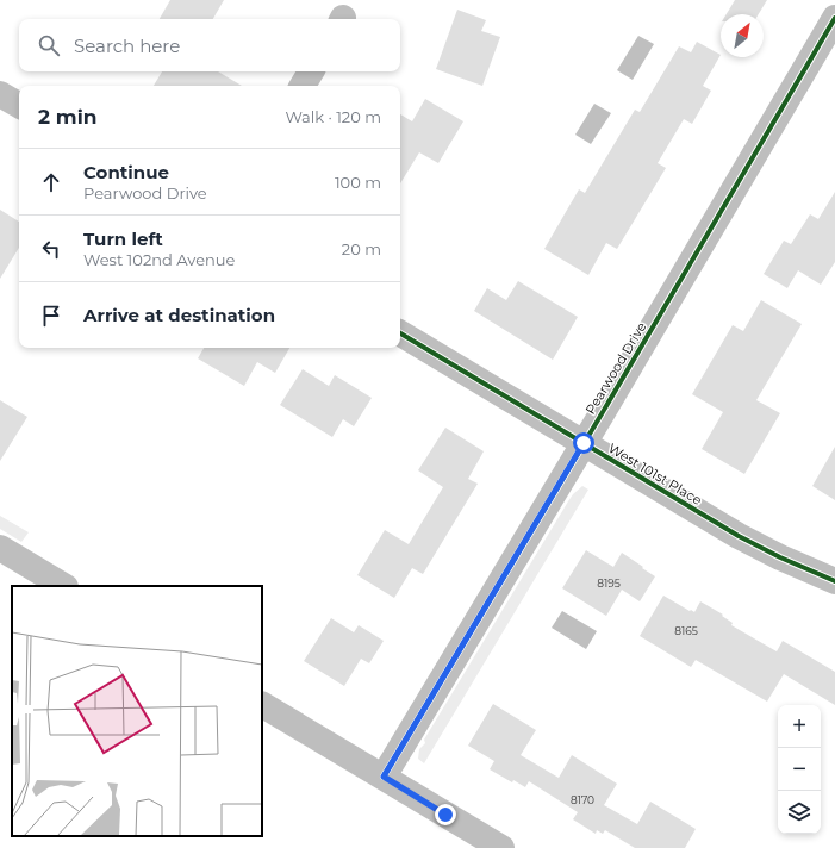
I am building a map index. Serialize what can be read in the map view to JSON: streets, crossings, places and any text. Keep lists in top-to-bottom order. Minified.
{"streets":{"street":["Pearwood Drive","West 101st Place"]},"crossings":[["Pearwood Drive","West 101st Place"]],"house_numbers":["8195","8165","8170"],"north":"top right","page":{"search":"Search here","heading":["2 min","Walk · 120 m"],"list":[["Continue","Pearwood Drive","100 m"],["Turn left","West 102nd Avenue","20 m"],"Arrive at destination"],"map_buttons":["+","−"]}}
